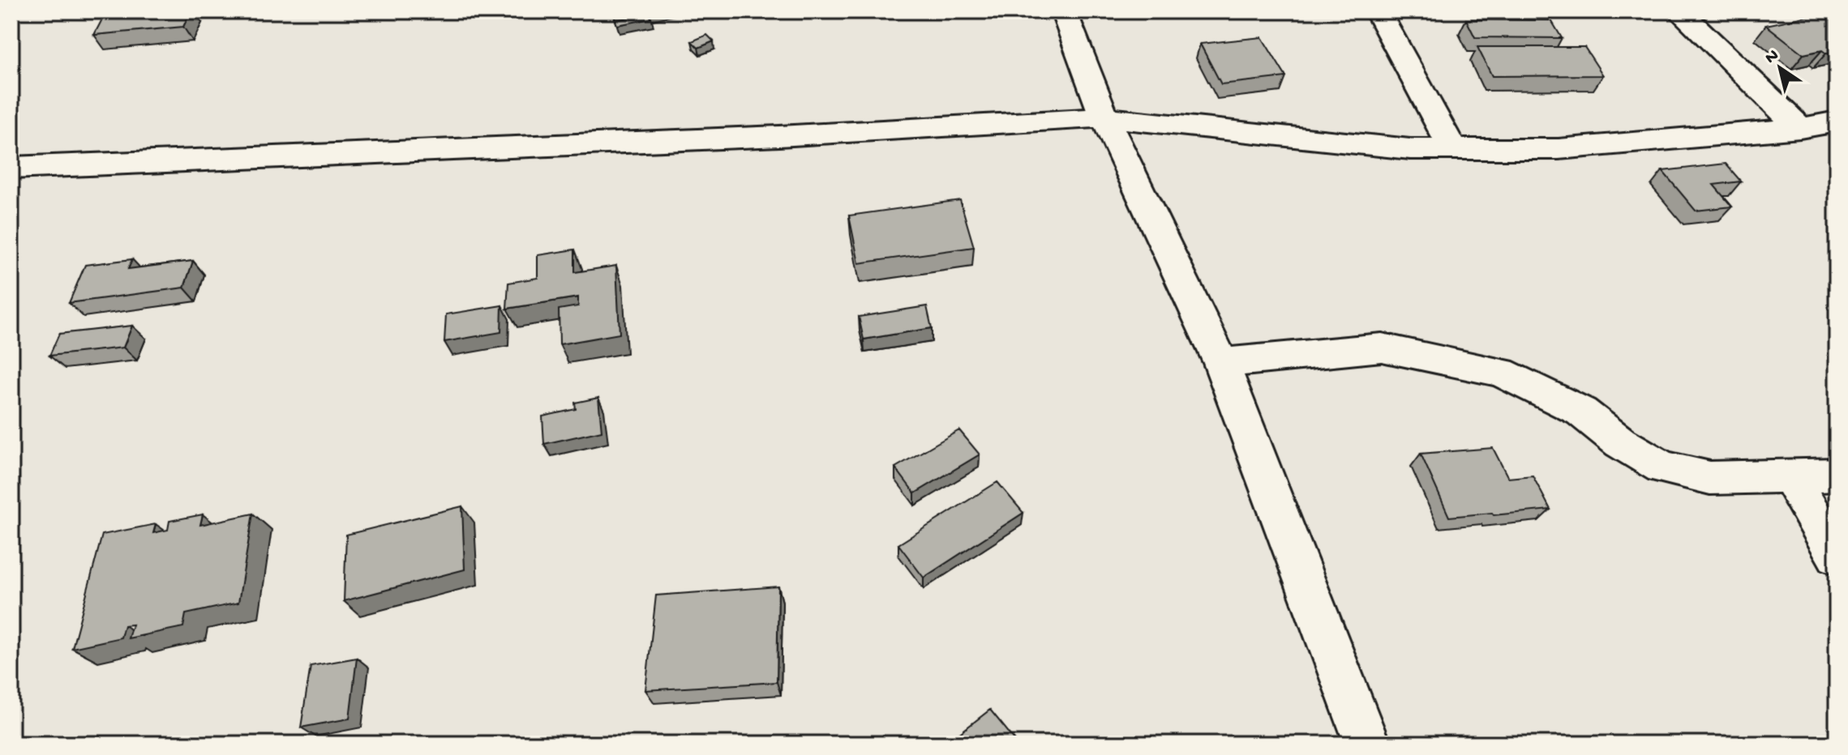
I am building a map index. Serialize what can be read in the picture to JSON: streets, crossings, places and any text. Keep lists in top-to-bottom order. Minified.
{"north":"top left"}
